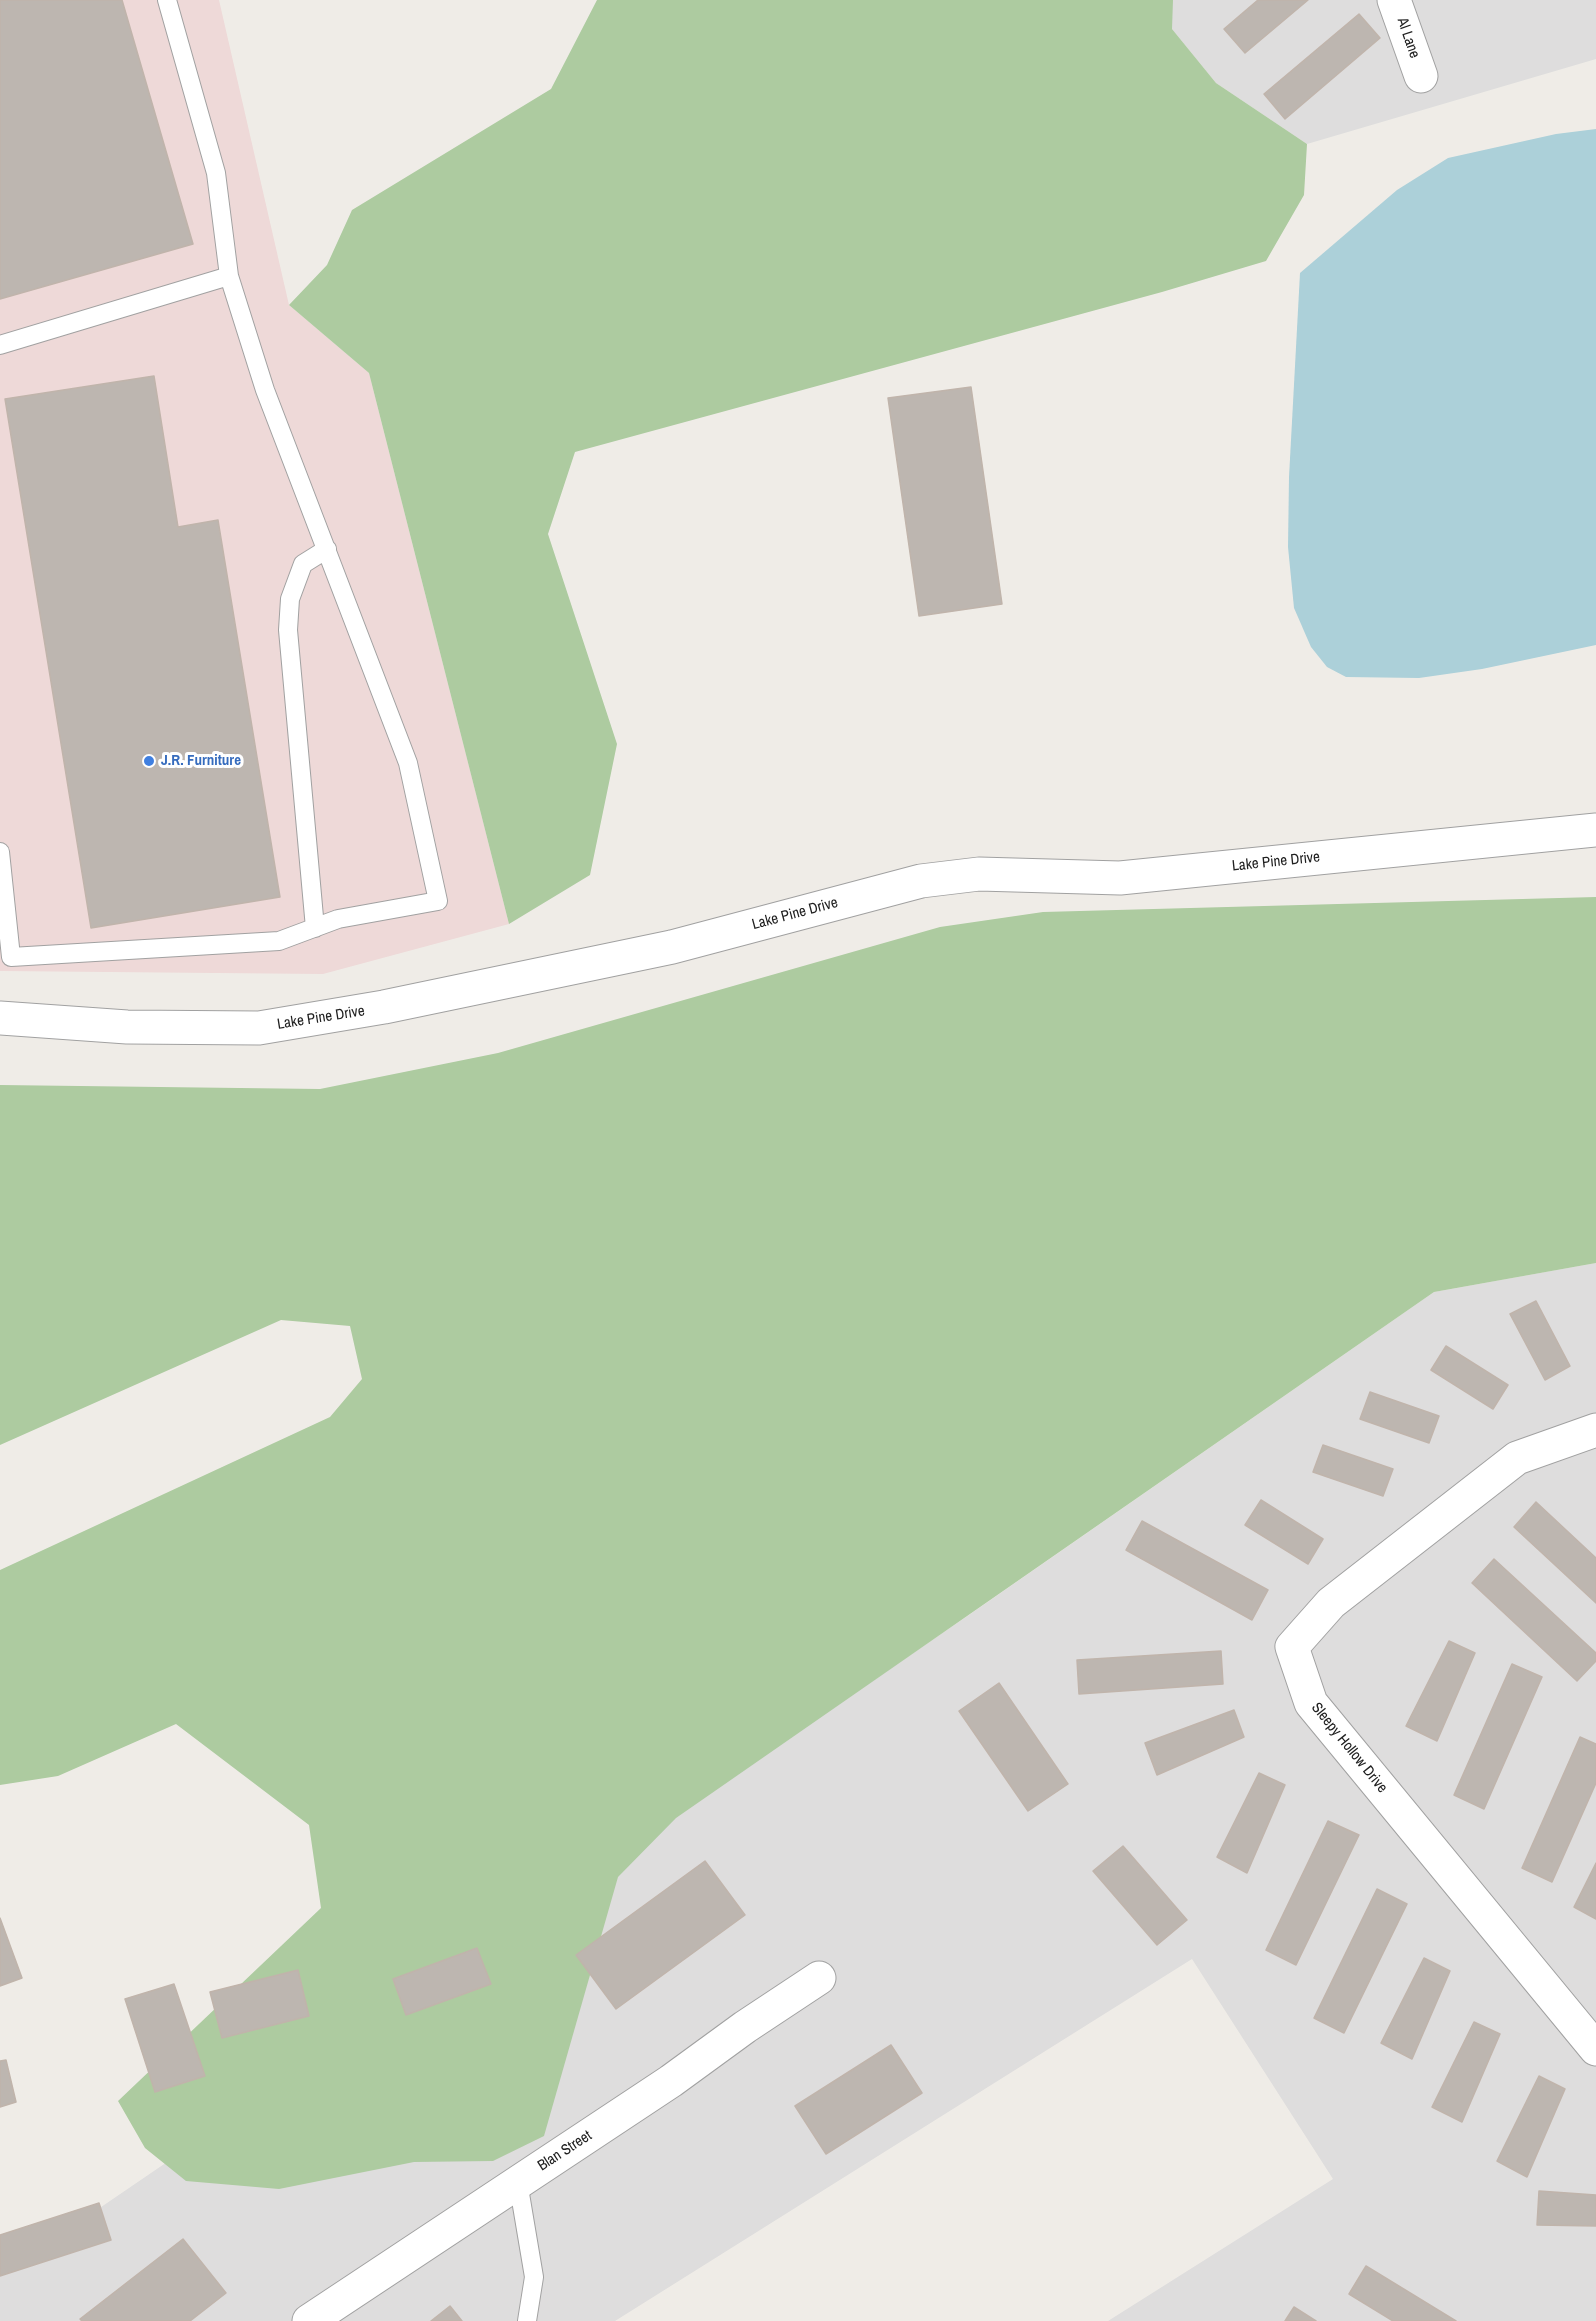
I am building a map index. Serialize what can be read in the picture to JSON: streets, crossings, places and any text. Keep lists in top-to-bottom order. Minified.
{"streets":{"street":["Al Lane","Lake Pine Drive","Sleepy Hollow Drive","Blan Street"]},"places":["J.R. Furniture"]}
